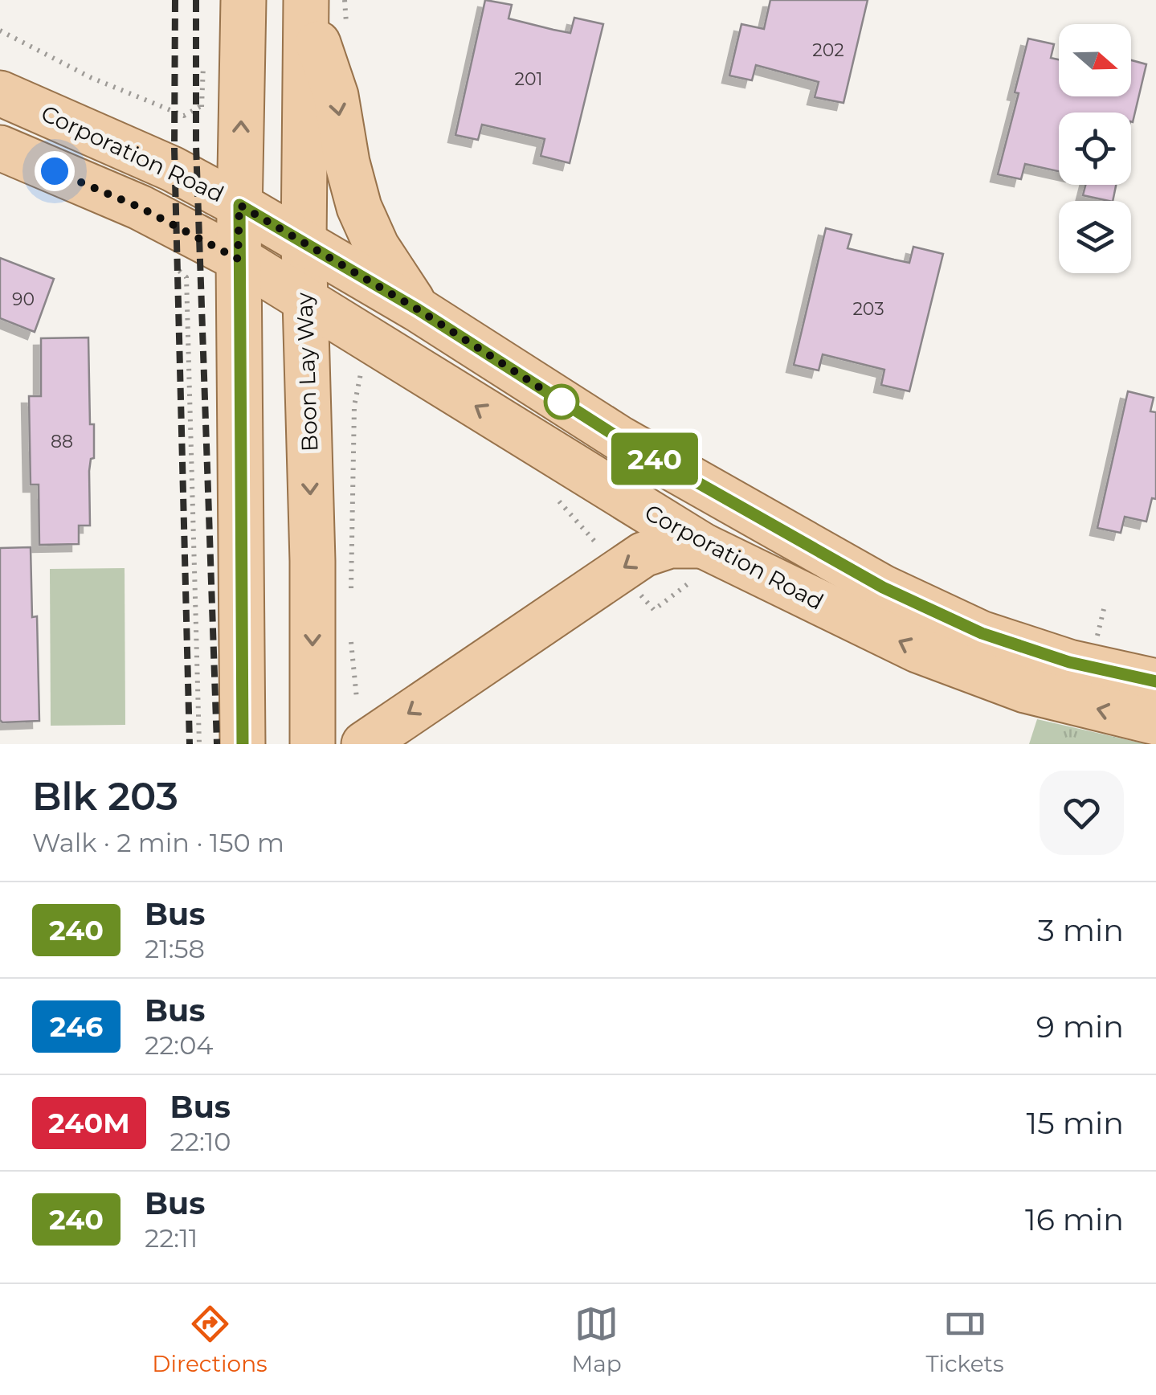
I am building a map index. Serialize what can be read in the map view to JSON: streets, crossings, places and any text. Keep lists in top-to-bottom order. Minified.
{"streets":{"main road":["Corporation Road","Boon Lay Way"]},"crossings":[["Corporation Road","Boon Lay Way"]],"lines":["bus line 240"],"house_numbers":["202","201","90","203","88"],"north":"right","page":{"on_map":"240","heading":["Blk 203","Walk · 2 min · 150 m"],"list":[{"mark":"240","name":"Bus","note":"21:58","value":"3 min"},{"mark":"246","name":"Bus","note":"22:04","value":"9 min"},{"mark":"240M","name":"Bus","note":"22:10","value":"15 min"},{"mark":"240","name":"Bus","note":"22:11","value":"16 min"}],"tabs":["Directions","Map","Tickets"]}}
